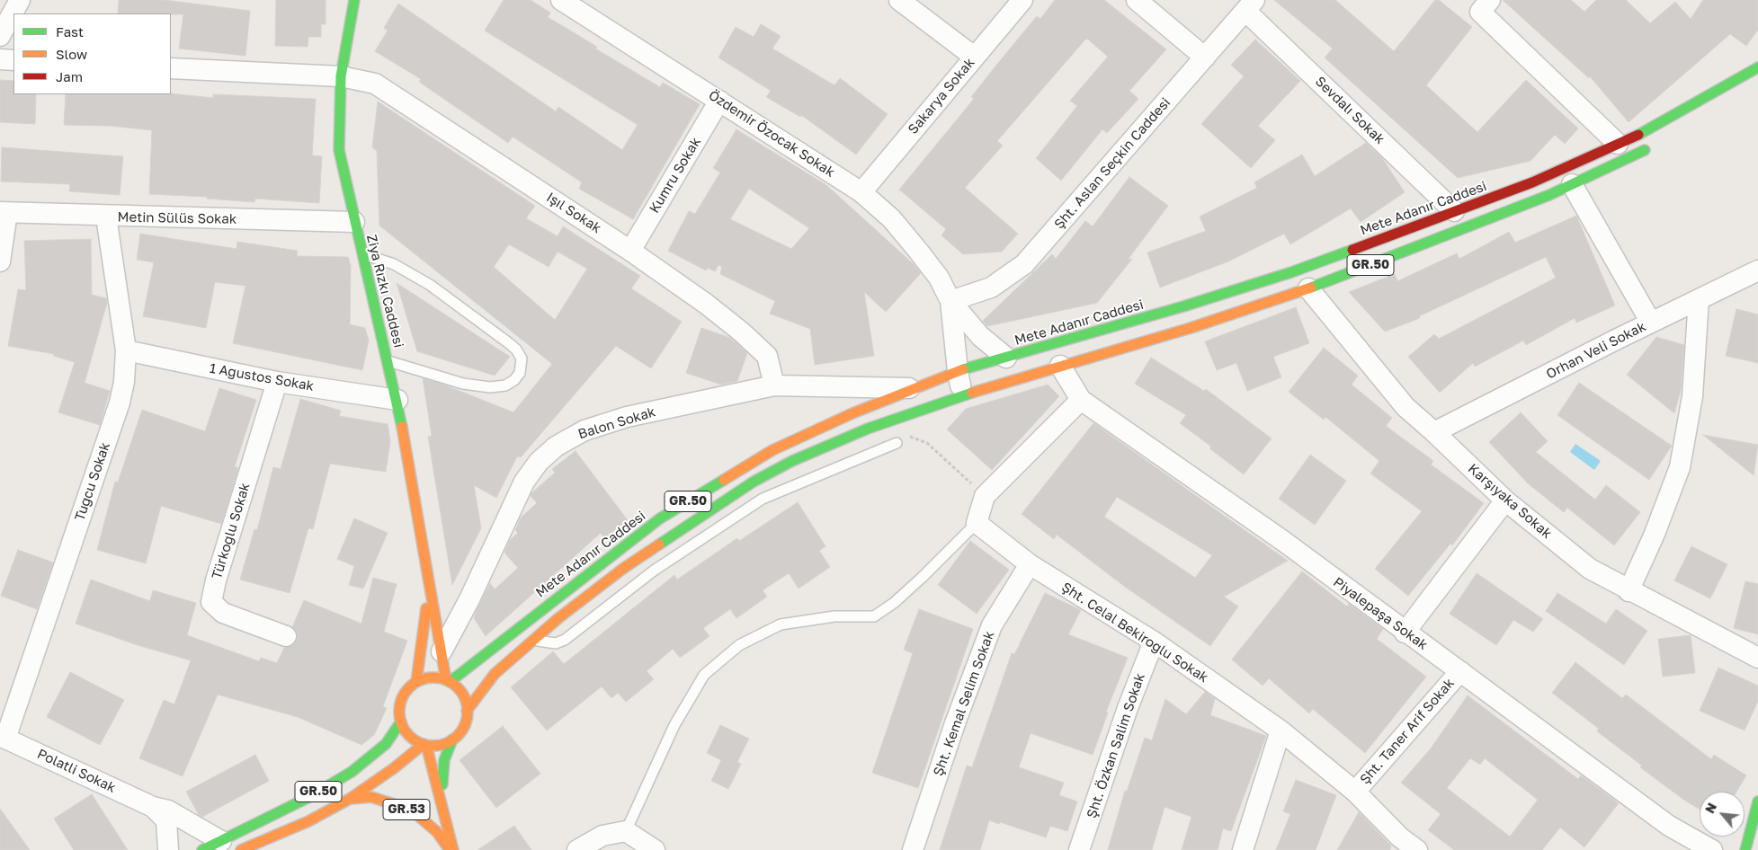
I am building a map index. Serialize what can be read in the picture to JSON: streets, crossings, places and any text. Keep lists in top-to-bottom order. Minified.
{"streets":{"main road":["Mete Adanır Caddesi","GR.50","Ziya Rızkı Caddesi","GR.53"],"street":["Sakarya Sokak","Sevdalı Sokak","Özdemir Özocak Sokak","Şht. Aslan Seçkin Caddesi","Kumru Sokak","Işıl Sokak","Metin Sülüs Sokak","Orhan Veli Sokak","1 Ağustos Sokak","Balon Sokak","Tuğcu Sokak","Karşıyaka Sokak","Türkoğlu Sokak","Piyalepaşa Sokak","Şht. Celal Bekiroğlu Sokak","Şht. Kemal Selim Sokak","Şht. Taner Arif Sokak","Şht. Özkan Salim Sokak","Polatli Sokak"]},"crossings":[["Sakarya Sokak","Özdemir Özocak Sokak"],["Sevdalı Sokak","Şht. Aslan Seçkin Caddesi"],["Sevdalı Sokak","Mete Adanır Caddesi"],["Özdemir Özocak Sokak","Şht. Aslan Seçkin Caddesi"],["Özdemir Özocak Sokak","Kumru Sokak"],["Özdemir Özocak Sokak","Mete Adanır Caddesi"],["Özdemir Özocak Sokak","GR.50"],["Kumru Sokak","Işıl Sokak"],["Mete Adanır Caddesi","GR.50"],["Mete Adanır Caddesi","Ziya Rızkı Caddesi"],["Mete Adanır Caddesi","Balon Sokak"],["Mete Adanır Caddesi","GR.53"],["Işıl Sokak","Ziya Rızkı Caddesi"],["Işıl Sokak","Balon Sokak"],["Metin Sülüs Sokak","Ziya Rızkı Caddesi"],["Metin Sülüs Sokak","Tuğcu Sokak"],["GR.50","Ziya Rızkı Caddesi"],["GR.50","Karşıyaka Sokak"],["GR.50","Piyalepaşa Sokak"],["GR.50","Polatli Sokak"],["GR.50","GR.53"],["Ziya Rızkı Caddesi","1 Ağustos Sokak"],["Ziya Rızkı Caddesi","Balon Sokak"],["Ziya Rızkı Caddesi","GR.53"],["Orhan Veli Sokak","Karşıyaka Sokak"],["1 Ağustos Sokak","Tuğcu Sokak"],["1 Ağustos Sokak","Türkoğlu Sokak"],["Tuğcu Sokak","Polatli Sokak"],["Piyalepaşa Sokak","Şht. Taner Arif Sokak"],["Şht. Celal Bekiroğlu Sokak","Şht. Kemal Selim Sokak"],["Şht. Celal Bekiroğlu Sokak","Şht. Taner Arif Sokak"],["Şht. Celal Bekiroğlu Sokak","Şht. Özkan Salim Sokak"]],"legend":["Fast","Slow","Jam"],"north":"top left"}
